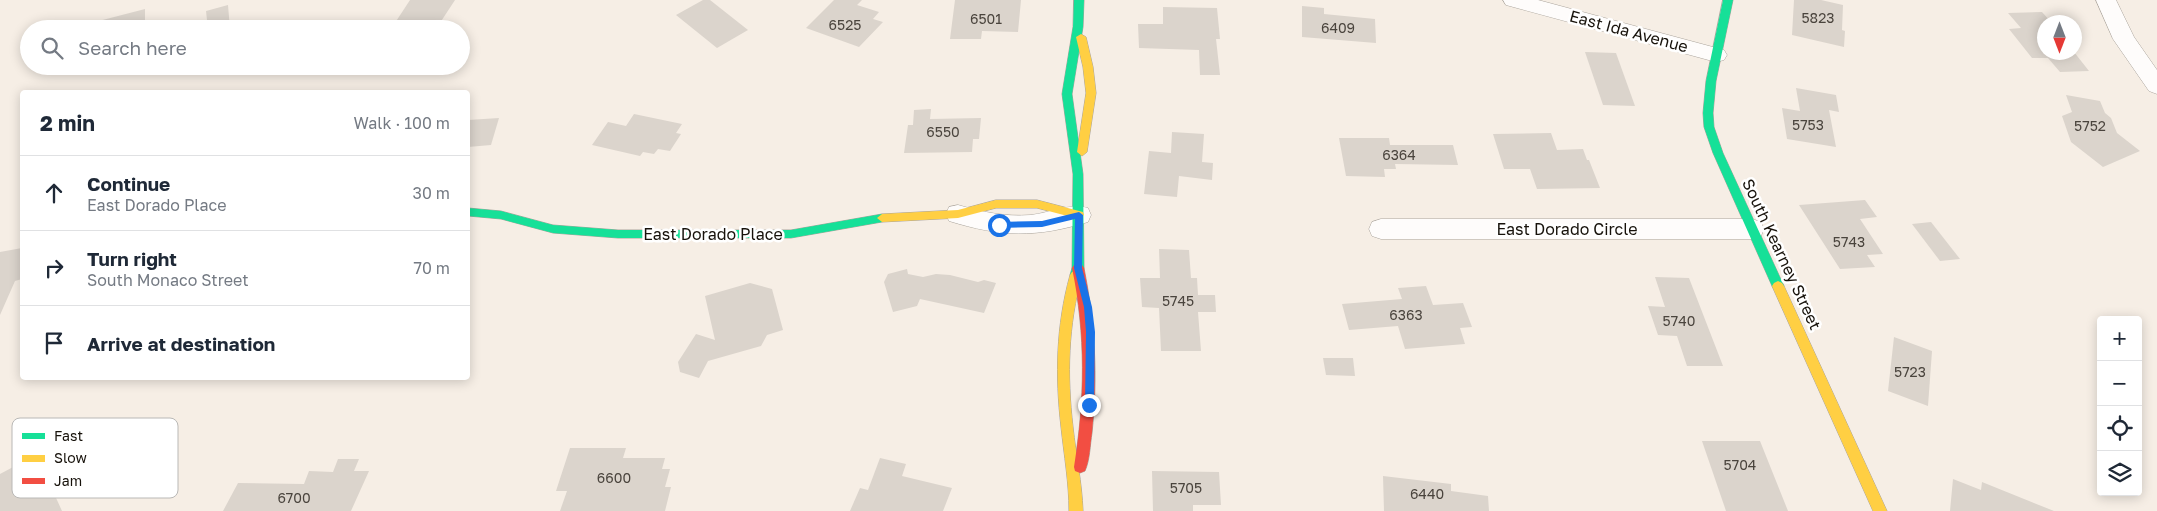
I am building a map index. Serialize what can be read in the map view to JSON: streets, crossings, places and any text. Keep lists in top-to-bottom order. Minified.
{"streets":{"street":["East Ida Avenue","East Dorado Circle","East Dorado Place","South Kearney Street"]},"crossings":[["East Ida Avenue","South Kearney Street"],["East Dorado Circle","South Kearney Street"]],"house_numbers":["5823","6501","6525","6409","5753","5752","6550","6364","5743","5745","6363","5740","5723","5704","6600","5705","6440","6700"],"legend":["Fast","Slow","Jam"],"north":"bottom","page":{"search":"Search here","heading":["2 min","Walk · 100 m"],"list":[["Continue","East Dorado Place","30 m"],["Turn right","South Monaco Street","70 m"],"Arrive at destination"],"map_buttons":["+","−"]}}
